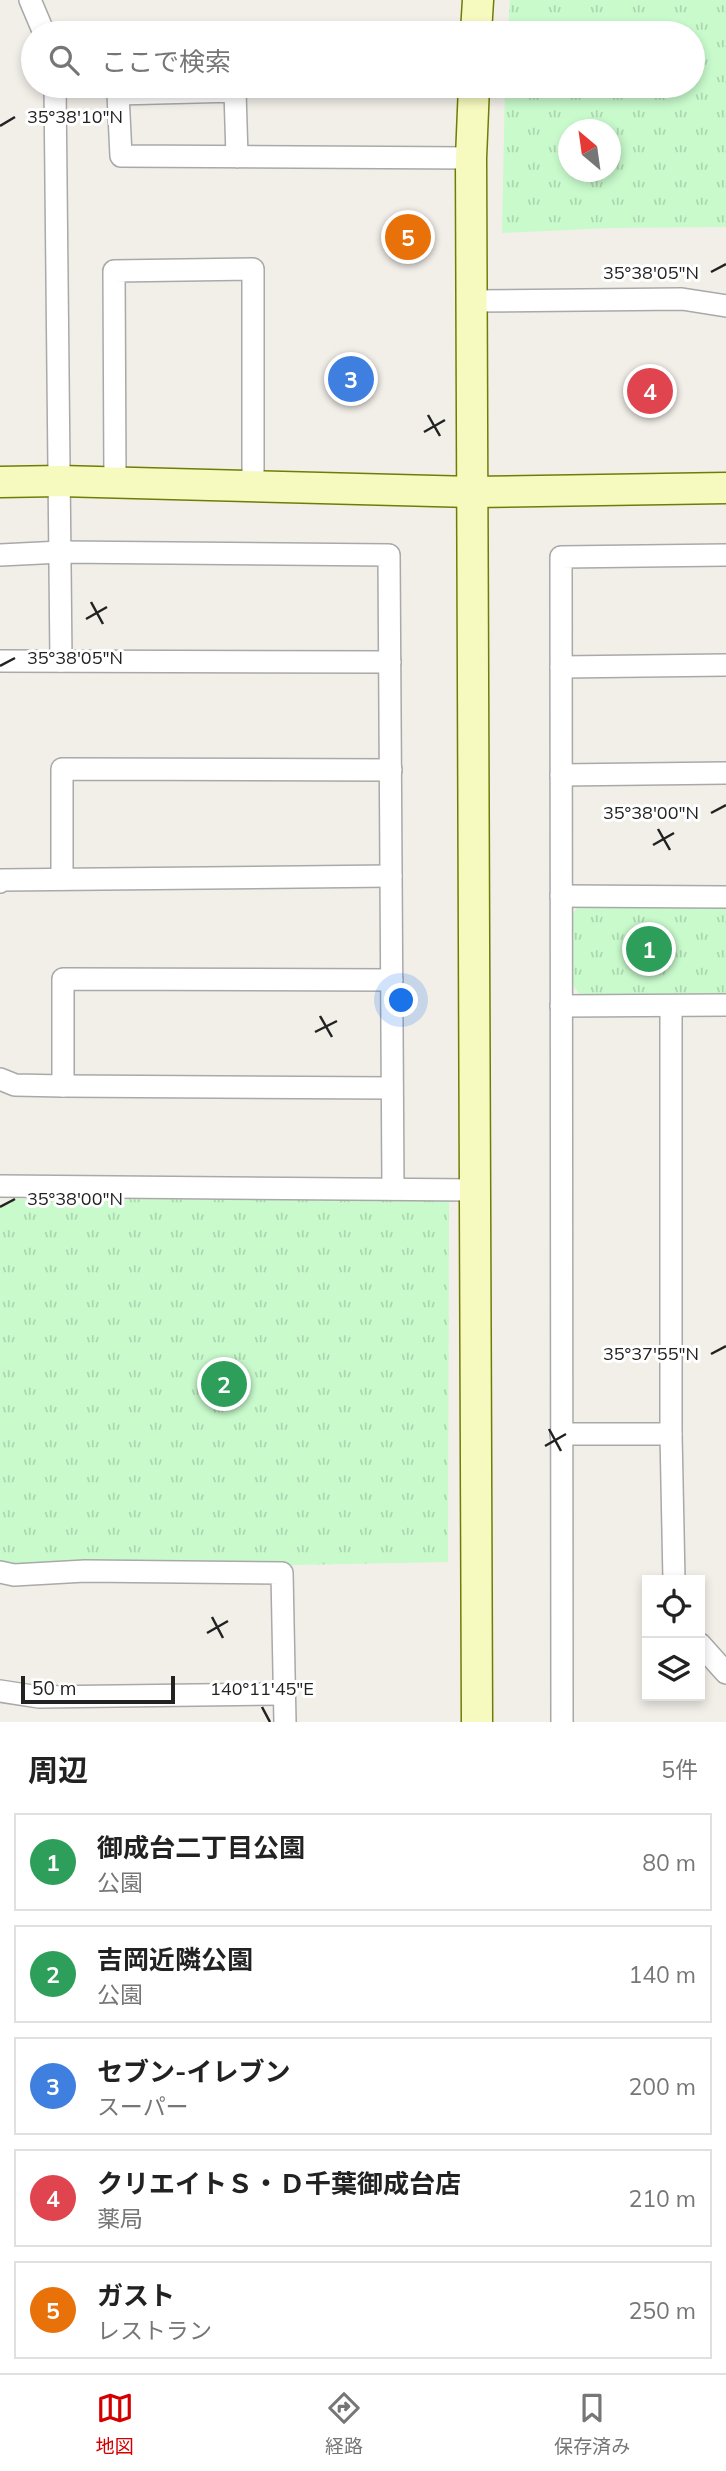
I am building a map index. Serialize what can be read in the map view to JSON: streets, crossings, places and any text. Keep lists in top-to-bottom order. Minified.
{"scale_bar":"50 m","north":"top left","page":{"search":"ここで検索","pins":["5","3","4","1","2"],"scale":"50 m","heading":["周辺","5件"],"list":[{"mark":"1","name":"御成台二丁目公園","note":"公園","value":"80 m"},{"mark":"2","name":"吉岡近隣公園","note":"公園","value":"140 m"},{"mark":"3","name":"セブン-イレブン","note":"スーパー","value":"200 m"},{"mark":"4","name":"クリエイトＳ・Ｄ千葉御成台店","note":"薬局","value":"210 m"},{"mark":"5","name":"ガスト","note":"レストラン","value":"250 m"}],"nav":["地図","経路","保存済み"]},"coordinates":["35°38'10\"N","35°38'05\"N","35°38'00\"N","35°37'55\"N","140°11'45\"E"]}
